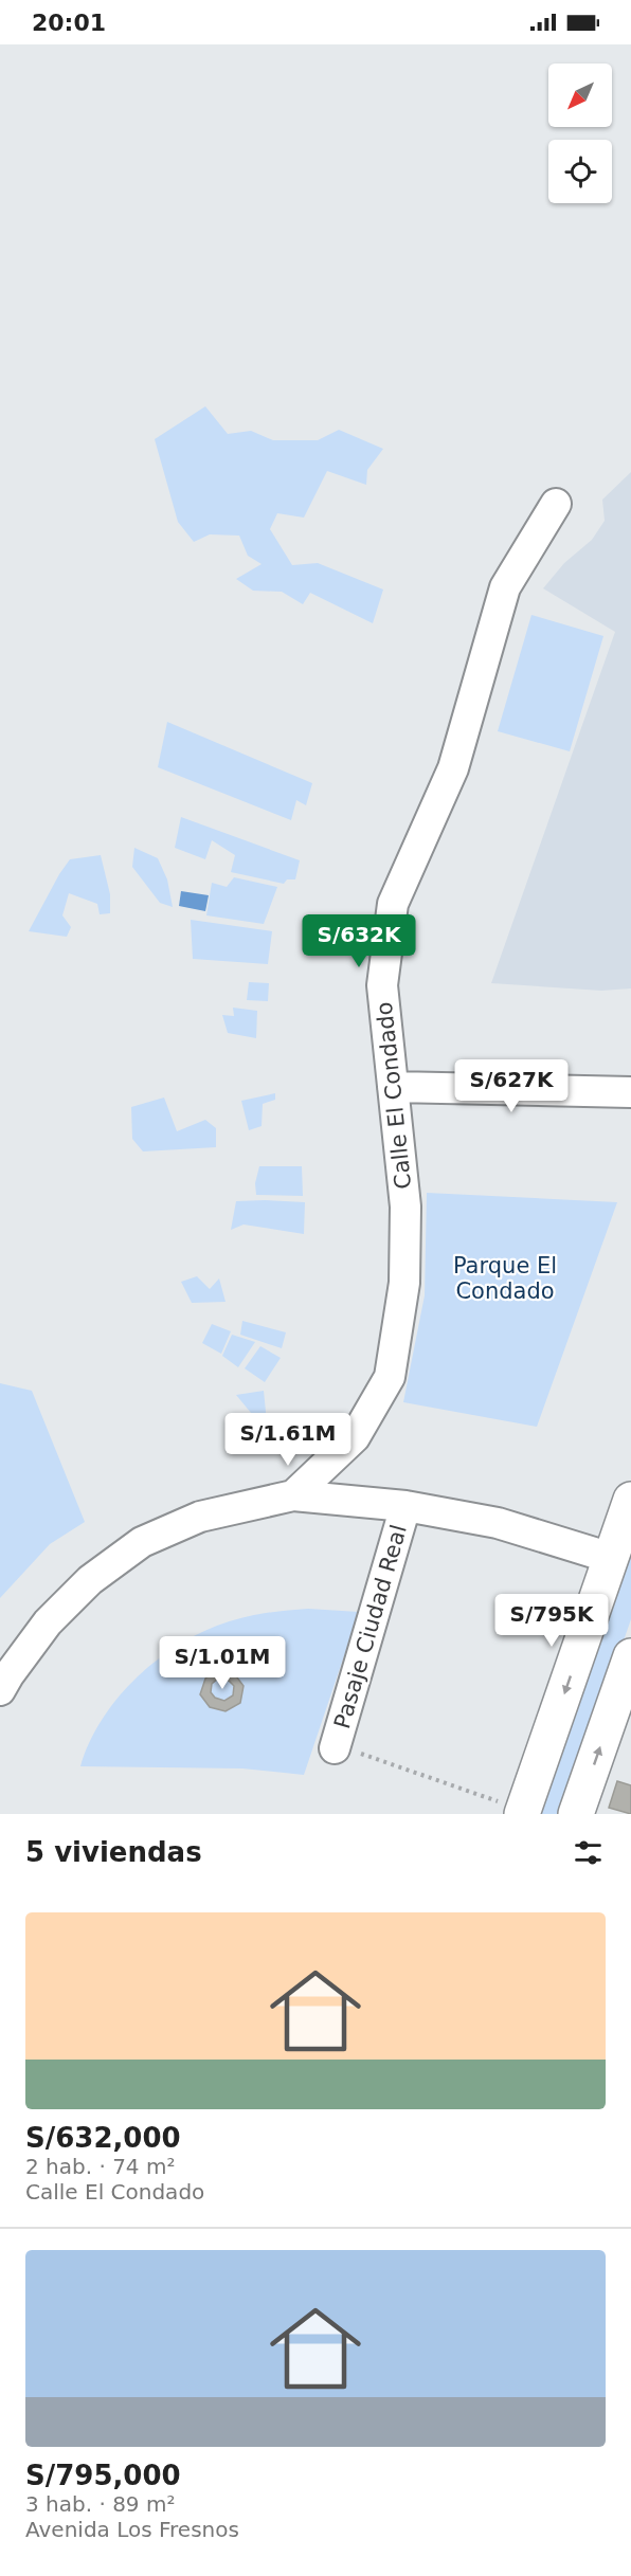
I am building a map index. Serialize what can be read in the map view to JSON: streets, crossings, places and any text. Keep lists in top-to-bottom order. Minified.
{"streets":{"street":["Calle El Condado","Pasaje Ciudad Real"]},"parks":["Parque El Condado"],"north":"bottom left","page":{"status":"20:01","price":["S/632K","S/627K","S/1.61M","S/795K","S/1.01M"],"heading":"5 viviendas","list":[{"name":"S/632,000","note":"2 hab. · 74 m² · Calle El Condado"},{"name":"S/795,000","note":"3 hab. · 89 m² · Avenida Los Fresnos"}]}}
